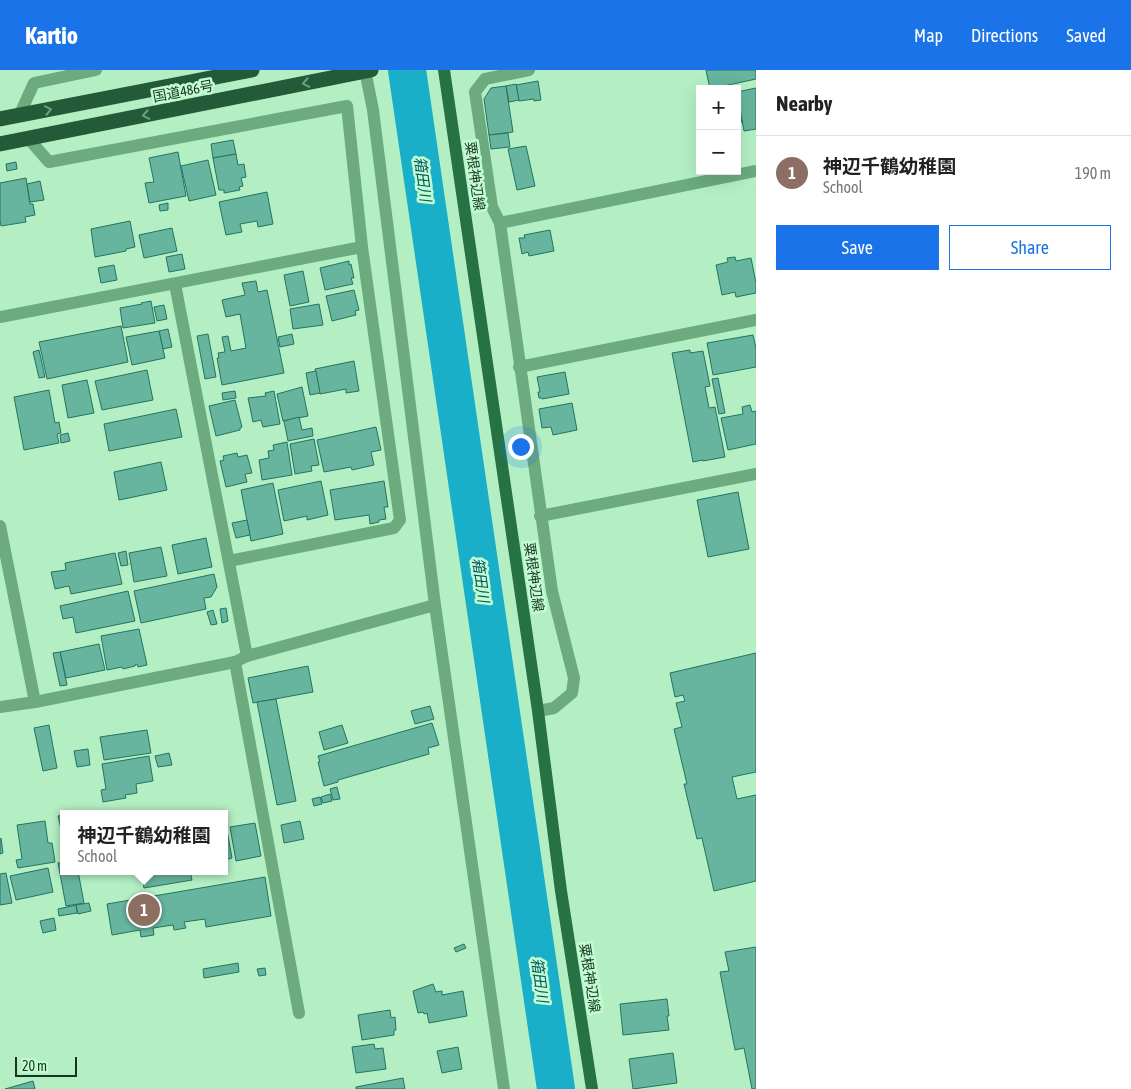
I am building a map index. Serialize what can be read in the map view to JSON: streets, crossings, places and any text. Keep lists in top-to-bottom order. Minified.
{"streets":{"highway":["国道486号"],"main road":["粟根神辺線"]},"water":["箱田川"],"scale_bar":"20 m","page":{"header":"Kartio","nav":["Map","Directions","Saved"],"heading":"Nearby","map_buttons":["+","−"],"list":[{"mark":"1","name":"神辺千鶴幼稚園","note":"School","value":"190 m"}],"buttons":["Save","Share"],"popup":["神辺千鶴幼稚園","School"],"pins":"1","scale":"20 m"}}
